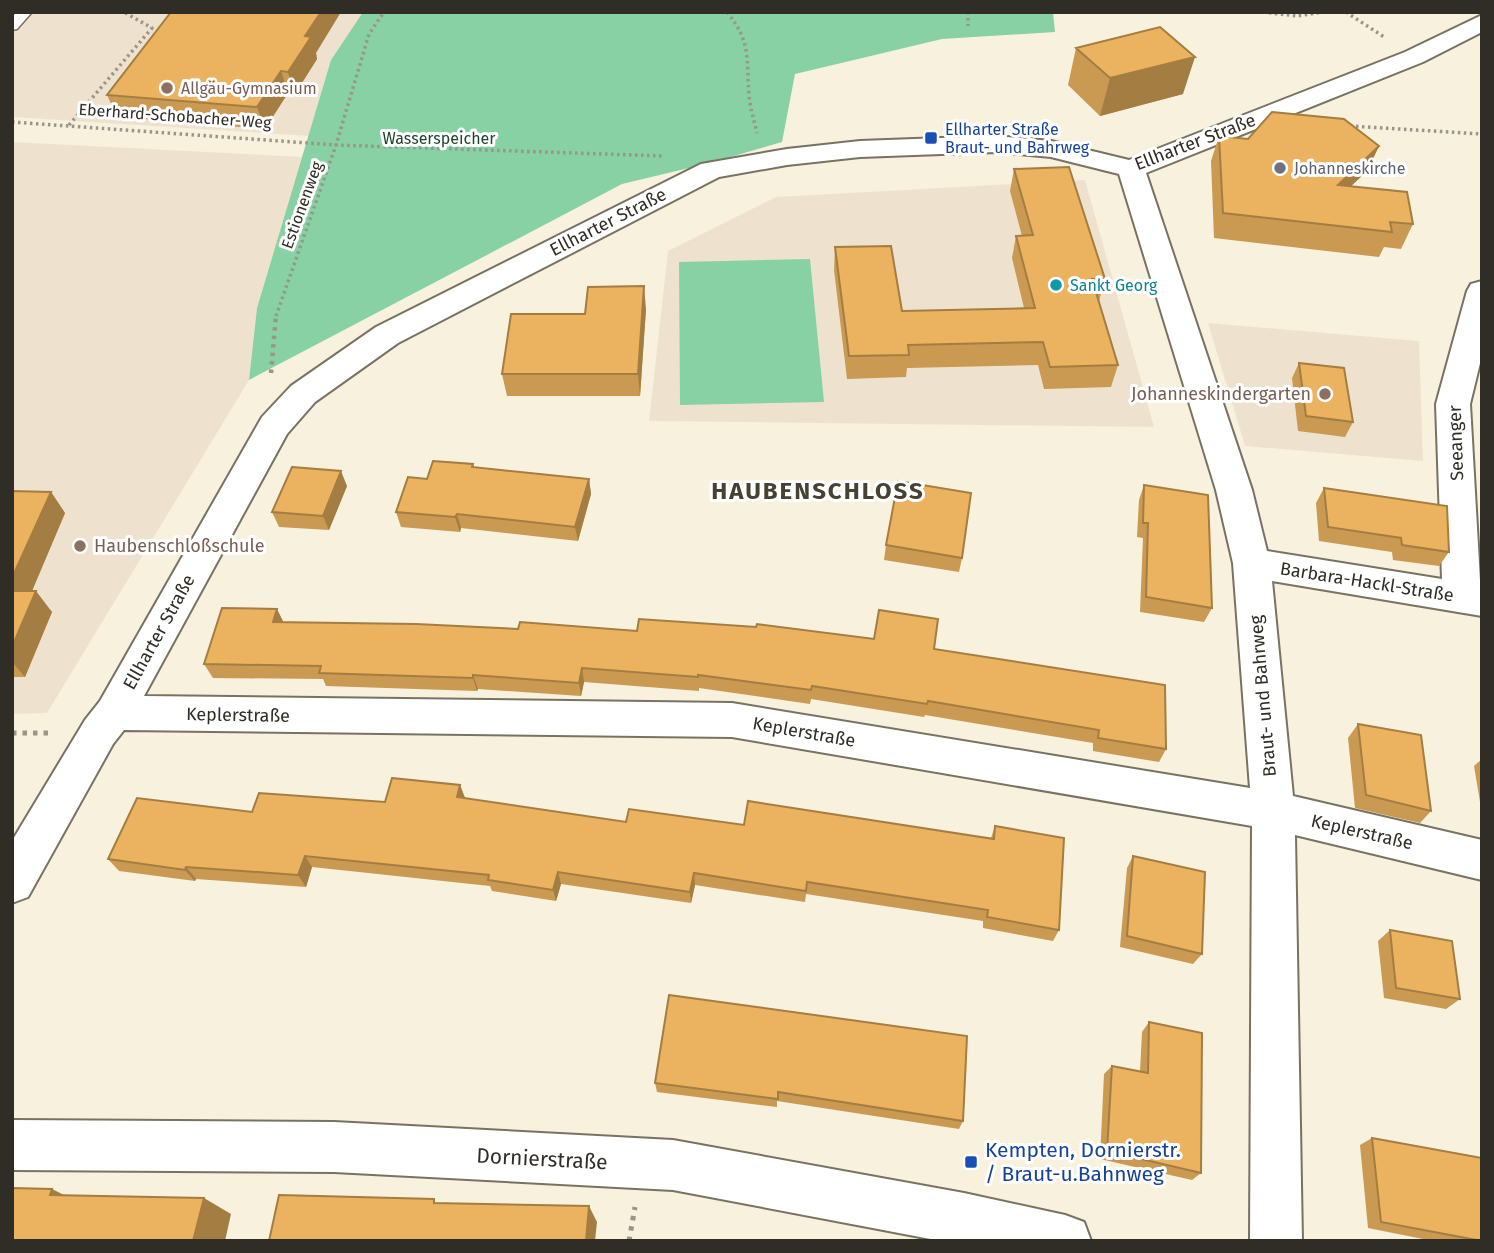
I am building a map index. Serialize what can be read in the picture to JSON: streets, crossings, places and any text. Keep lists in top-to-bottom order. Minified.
{"streets":{"street":["Ellharter Straße","Seeanger","Barbara-Hackl-Straße","Braut- und Bahrweg","Keplerstraße","Dornierstraße"],"path":["Eberhard-Schobacher-Weg","Estionenweg"]},"crossings":[["Eberhard-Schobacher-Weg","Estionenweg"],["Ellharter Straße","Estionenweg"],["Ellharter Straße","Braut- und Bahrweg"],["Ellharter Straße","Keplerstraße"],["Seeanger","Barbara-Hackl-Straße"],["Barbara-Hackl-Straße","Braut- und Bahrweg"],["Braut- und Bahrweg","Keplerstraße"]],"districts":["HAUBENSCHLOSS"],"parks":["Wasserspeicher"],"places":{"other":["Allgäu-Gymnasium","Johanneskirche","Sankt Georg","Johanneskindergarten","Haubenschloßschule"],"transit":["Ellharter Straße Braut- und Bahrweg","Kempten, Dornierstr. / Braut-u.Bahnweg"]}}
